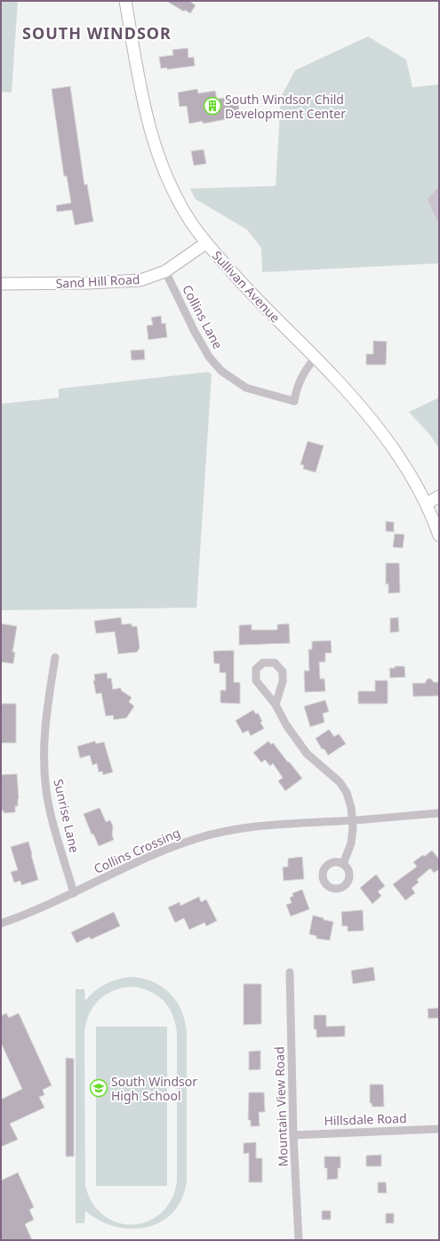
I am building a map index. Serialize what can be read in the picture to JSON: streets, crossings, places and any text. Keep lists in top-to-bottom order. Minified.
{"streets":{"main road":["Sand Hill Road","Sullivan Avenue"],"street":["Collins Lane","Sunrise Lane","Collins Crossing","Mountain View Road","Hillsdale Road"]},"crossings":[["Sand Hill Road","Sullivan Avenue"],["Sand Hill Road","Collins Lane"],["Sullivan Avenue","Collins Lane"],["Sunrise Lane","Collins Crossing"],["Mountain View Road","Hillsdale Road"]],"districts":["SOUTH WINDSOR"],"places":{"building":["South Windsor Child Development Center"],"school or university":["South Windsor High School"]}}
